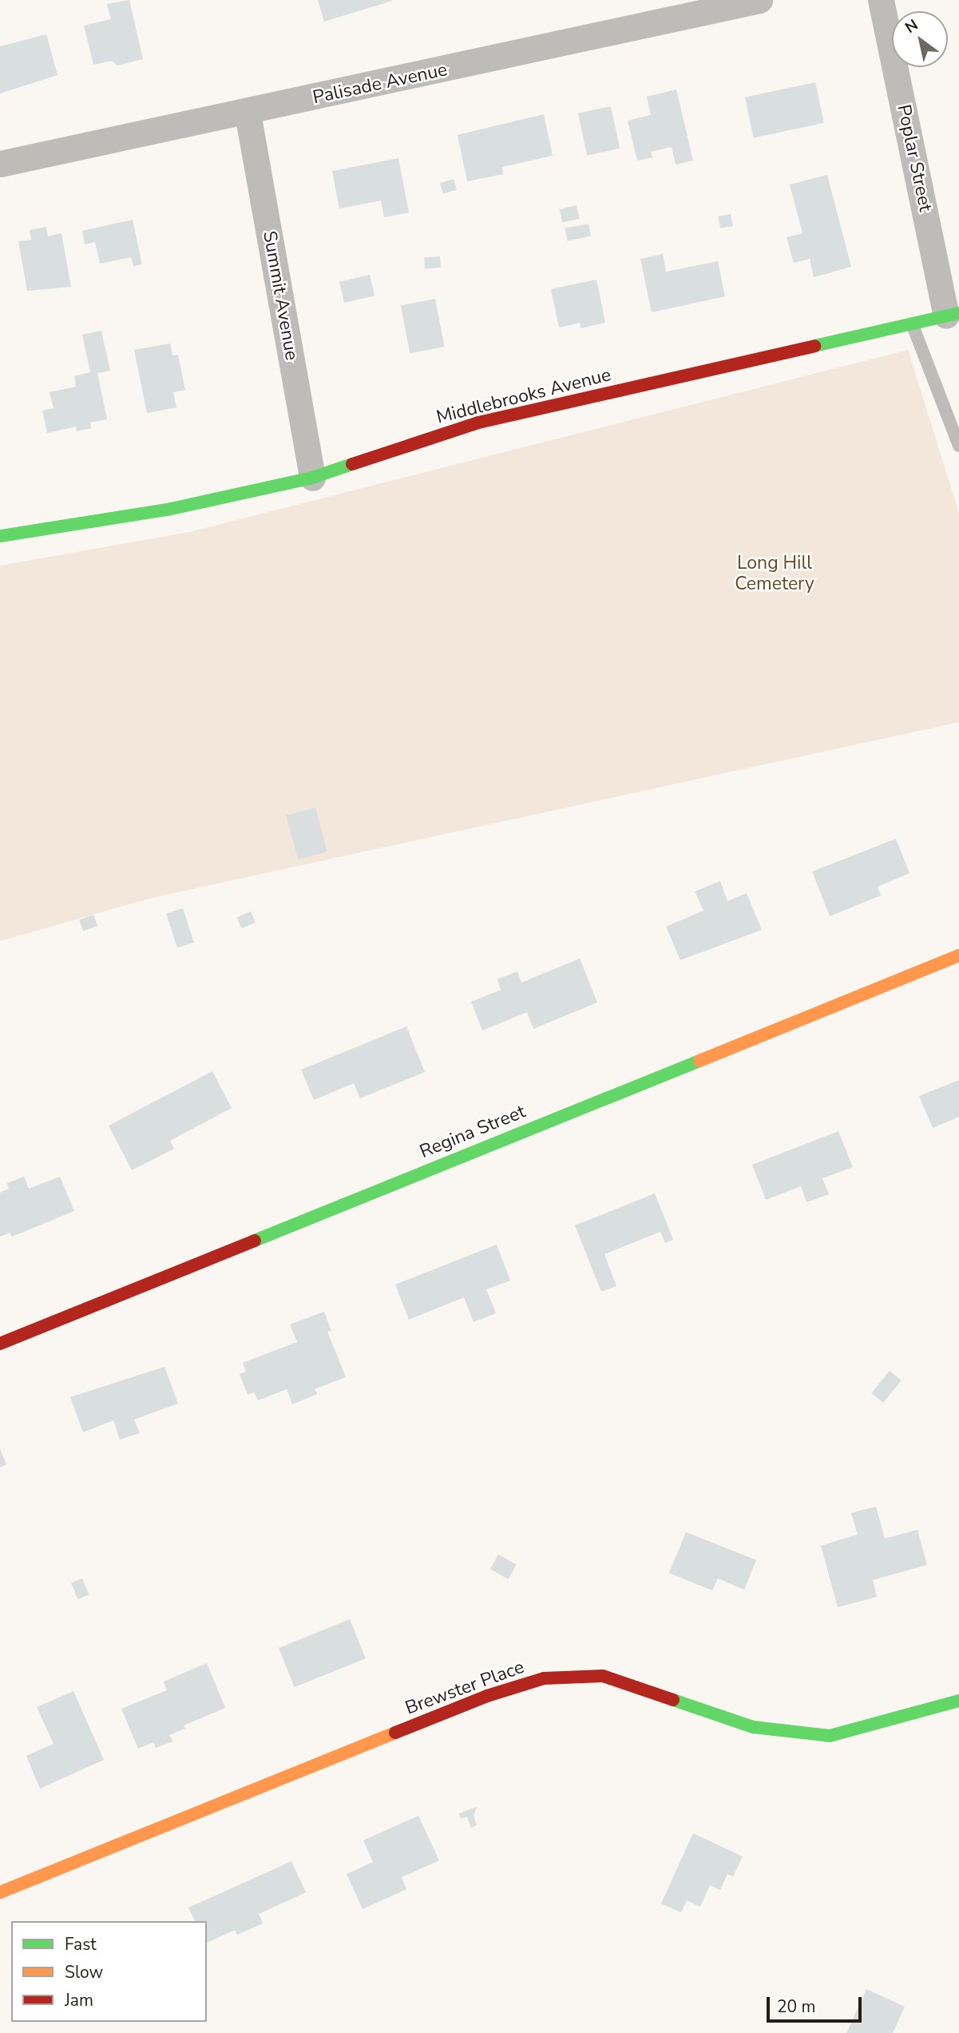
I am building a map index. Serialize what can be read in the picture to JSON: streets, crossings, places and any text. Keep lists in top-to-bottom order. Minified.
{"streets":{"street":["Palisade Avenue","Poplar Street","Summit Avenue","Middlebrooks Avenue","Regina Street","Brewster Place"]},"crossings":[["Palisade Avenue","Summit Avenue"],["Poplar Street","Middlebrooks Avenue"],["Summit Avenue","Middlebrooks Avenue"]],"parks":["Long Hill Cemetery"],"legend":["Fast","Slow","Jam"],"scale_bar":"20 m","north":"top left"}
